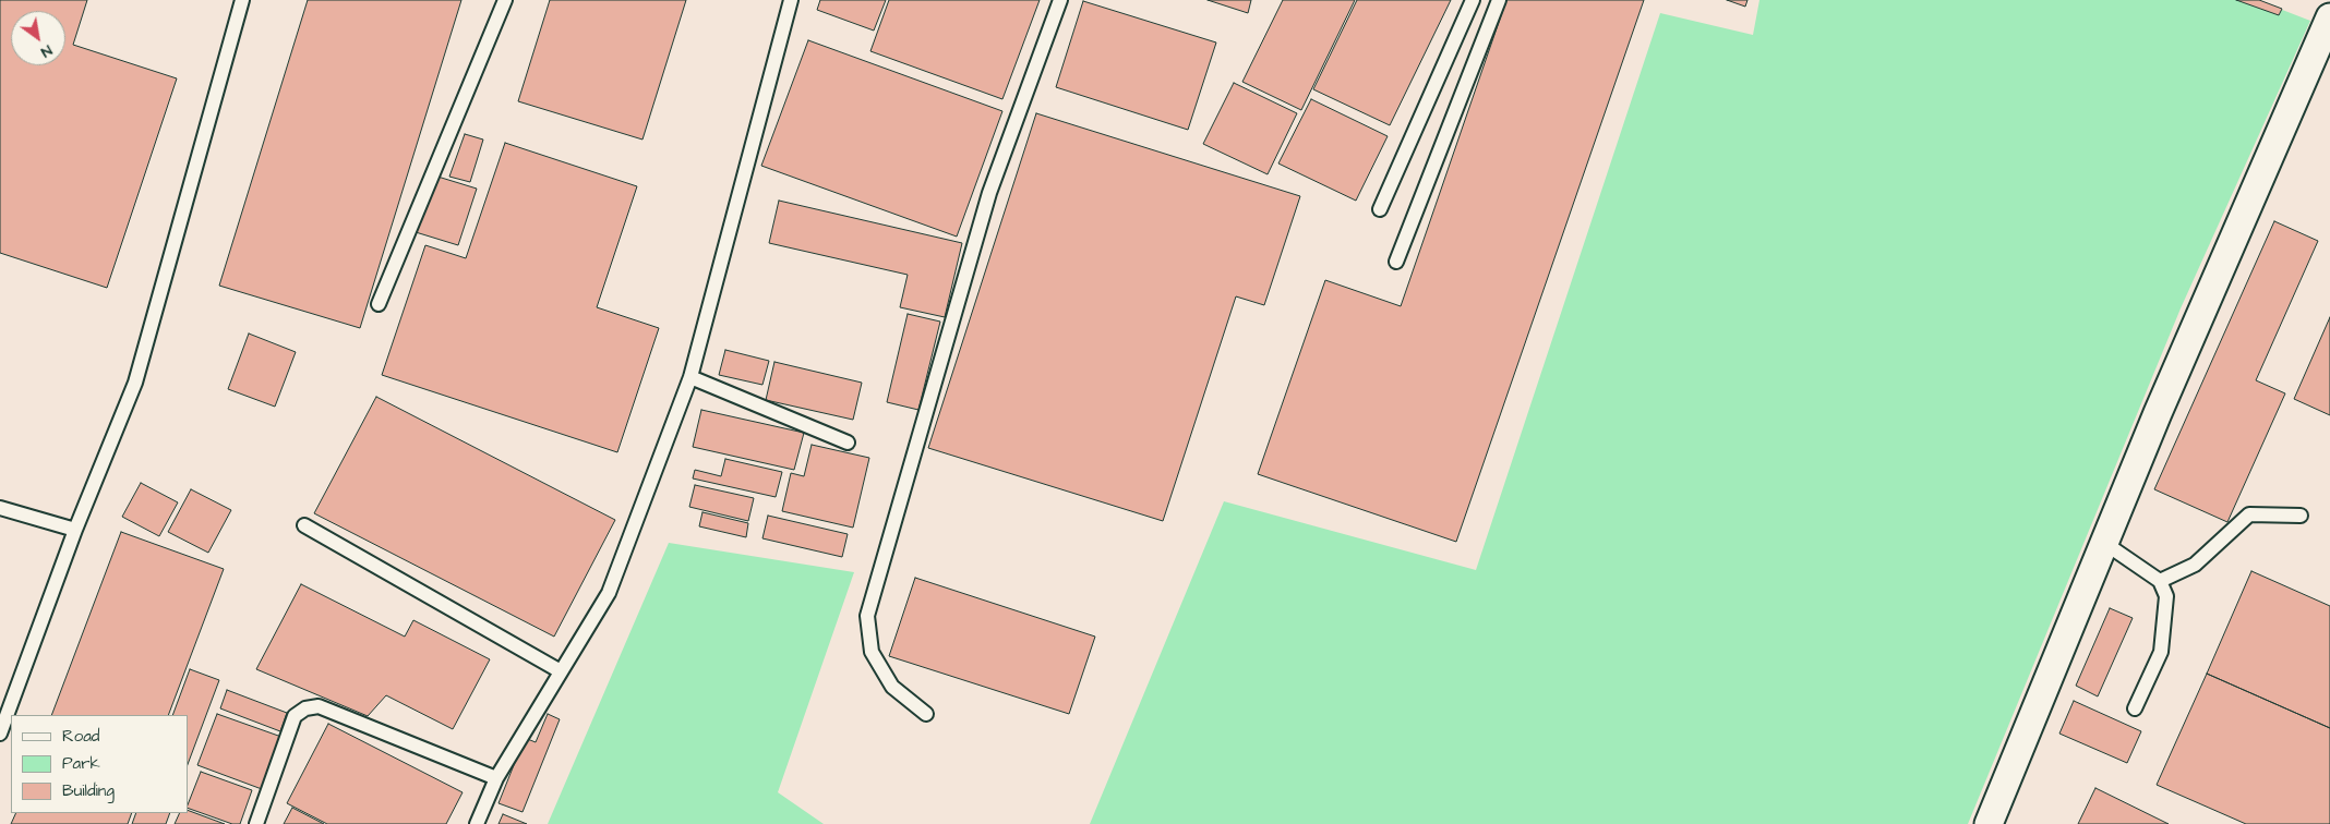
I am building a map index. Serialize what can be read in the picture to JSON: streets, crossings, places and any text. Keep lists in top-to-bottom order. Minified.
{"legend":["Road","Park","Building"],"north":"bottom right"}
